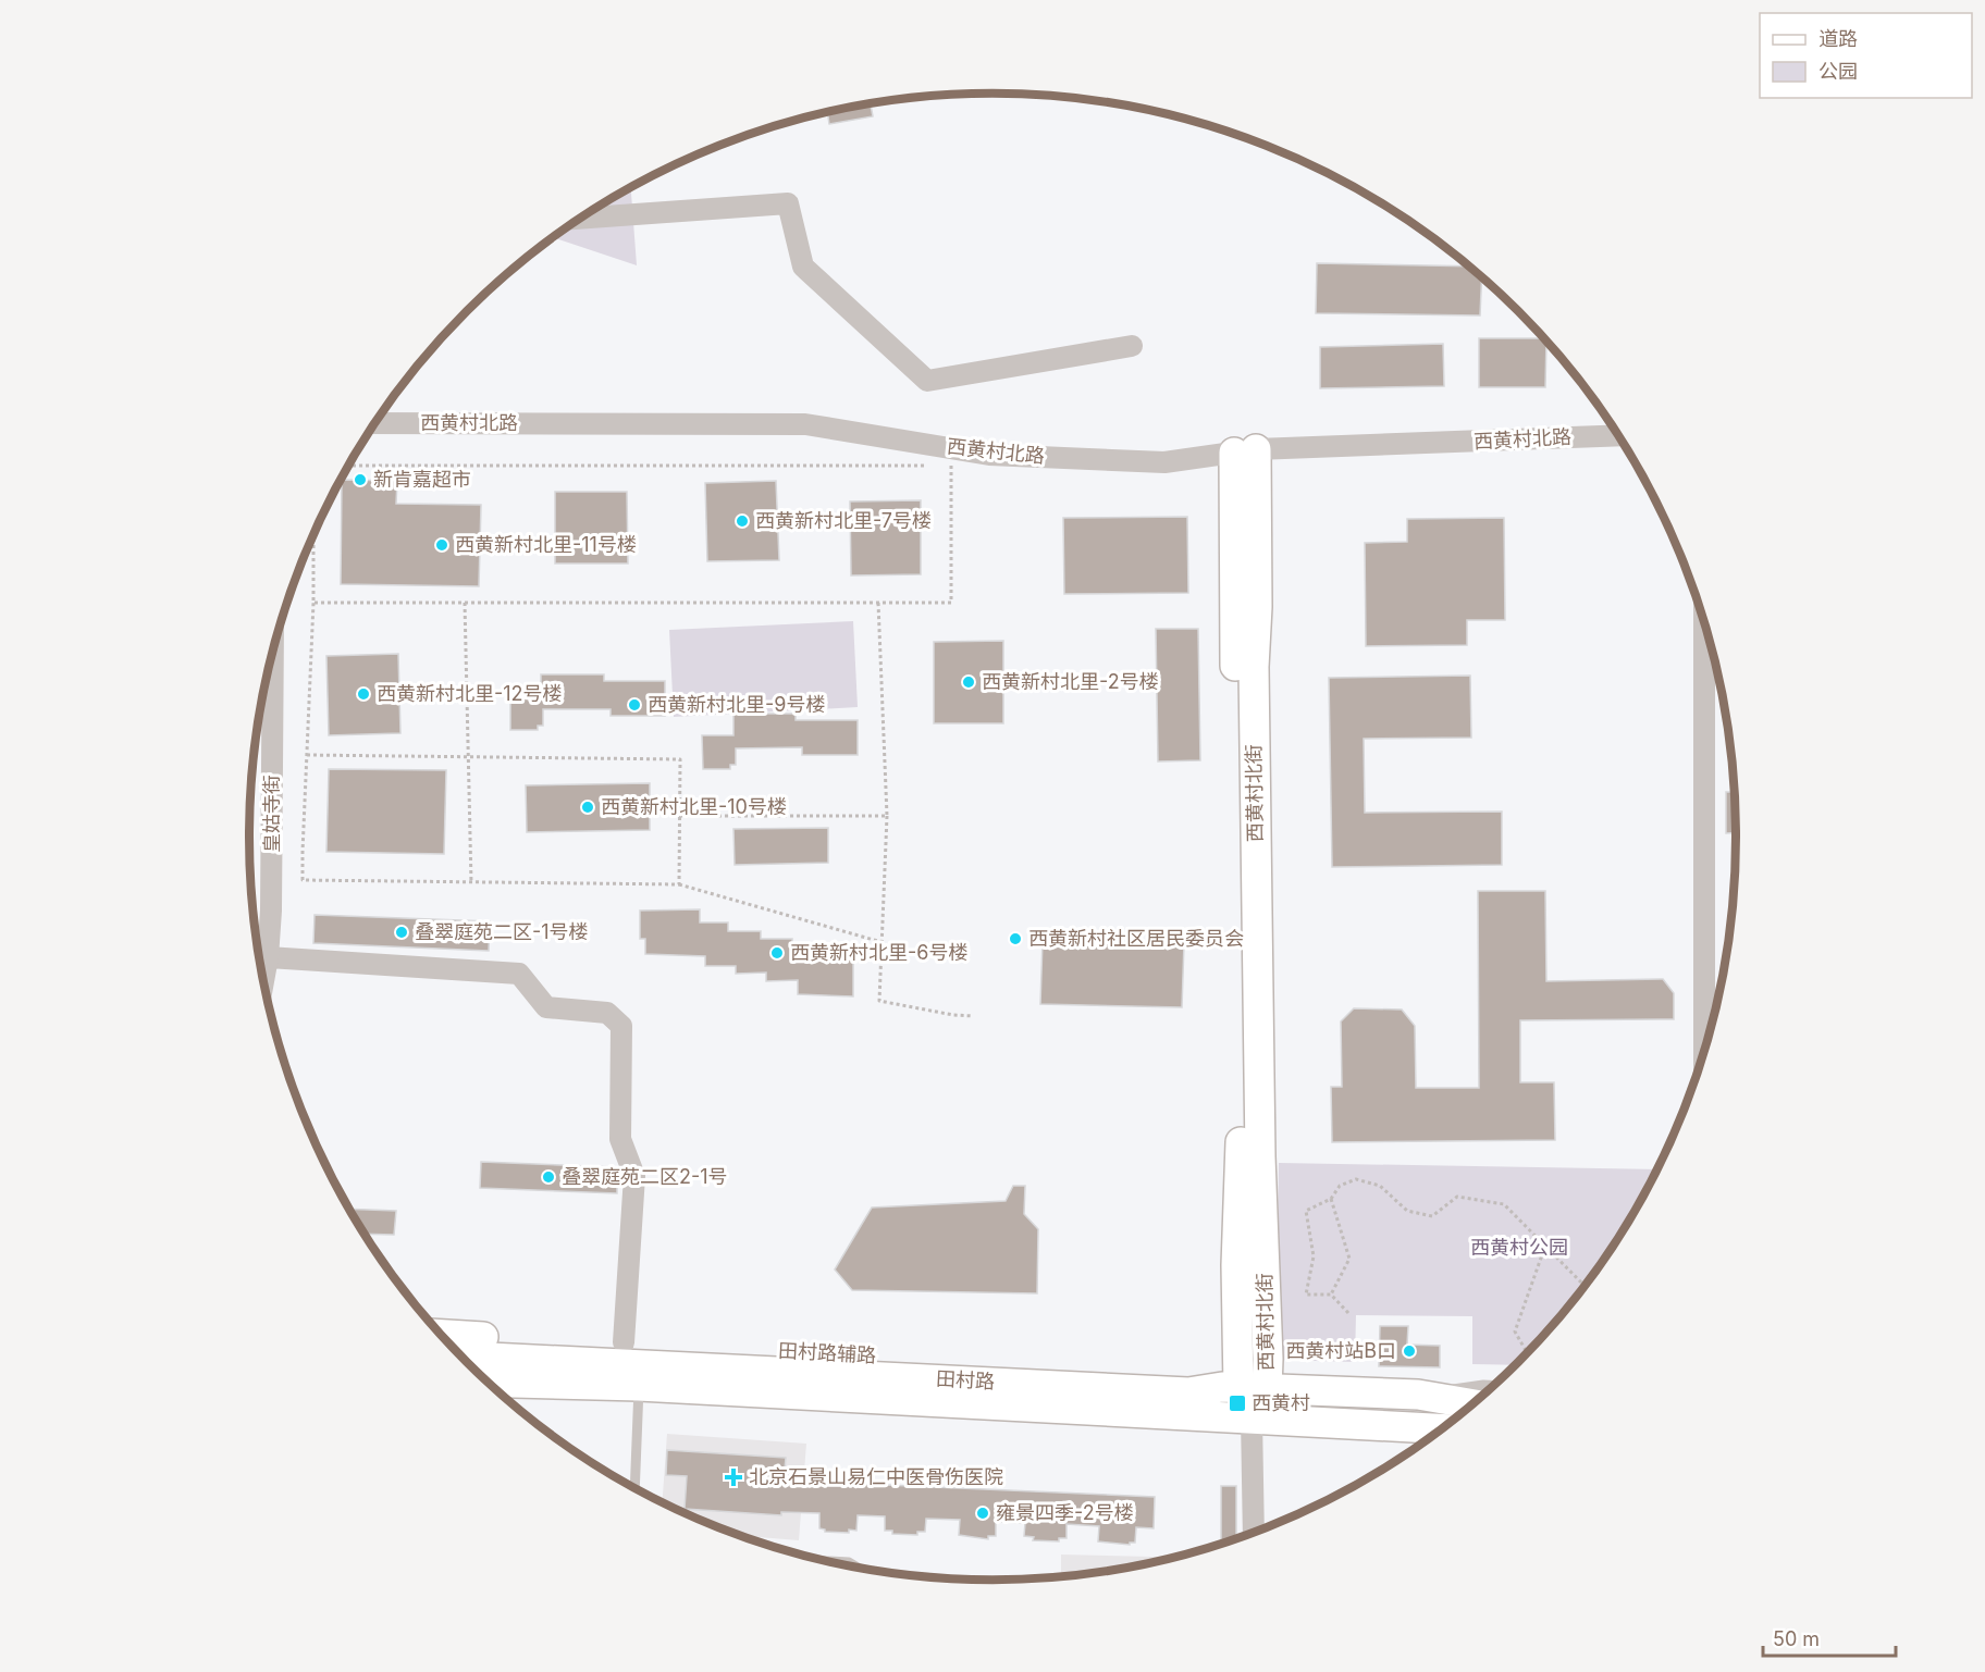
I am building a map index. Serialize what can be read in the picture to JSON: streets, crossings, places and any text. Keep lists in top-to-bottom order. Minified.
{"streets":{"street":["西黄村北路","西黄村北街","皇姑寺街","田村路辅路","田村路"]},"crossings":[["西黄村北路","西黄村北街"],["西黄村北街","田村路辅路"],["西黄村北街","田村路"],["田村路辅路","田村路"]],"parks":["西黄村公园"],"places":{"other":["新肯嘉超市","西黄新村北里-7号楼","西黄新村北里-11号楼","西黄新村北里-2号楼","西黄新村北里-12号楼","西黄新村北里-9号楼","西黄新村北里-10号楼","叠翠庭苑二区-1号楼","西黄新村社区居民委员会","西黄新村北里-6号楼","叠翠庭苑二区2-1号","西黄村站B口","雍景四季-2号楼"],"transit":["西黄村"],"health":["北京石景山易仁中医骨伤医院"]},"legend":["道路","公园"],"scale_bar":"50 m"}
